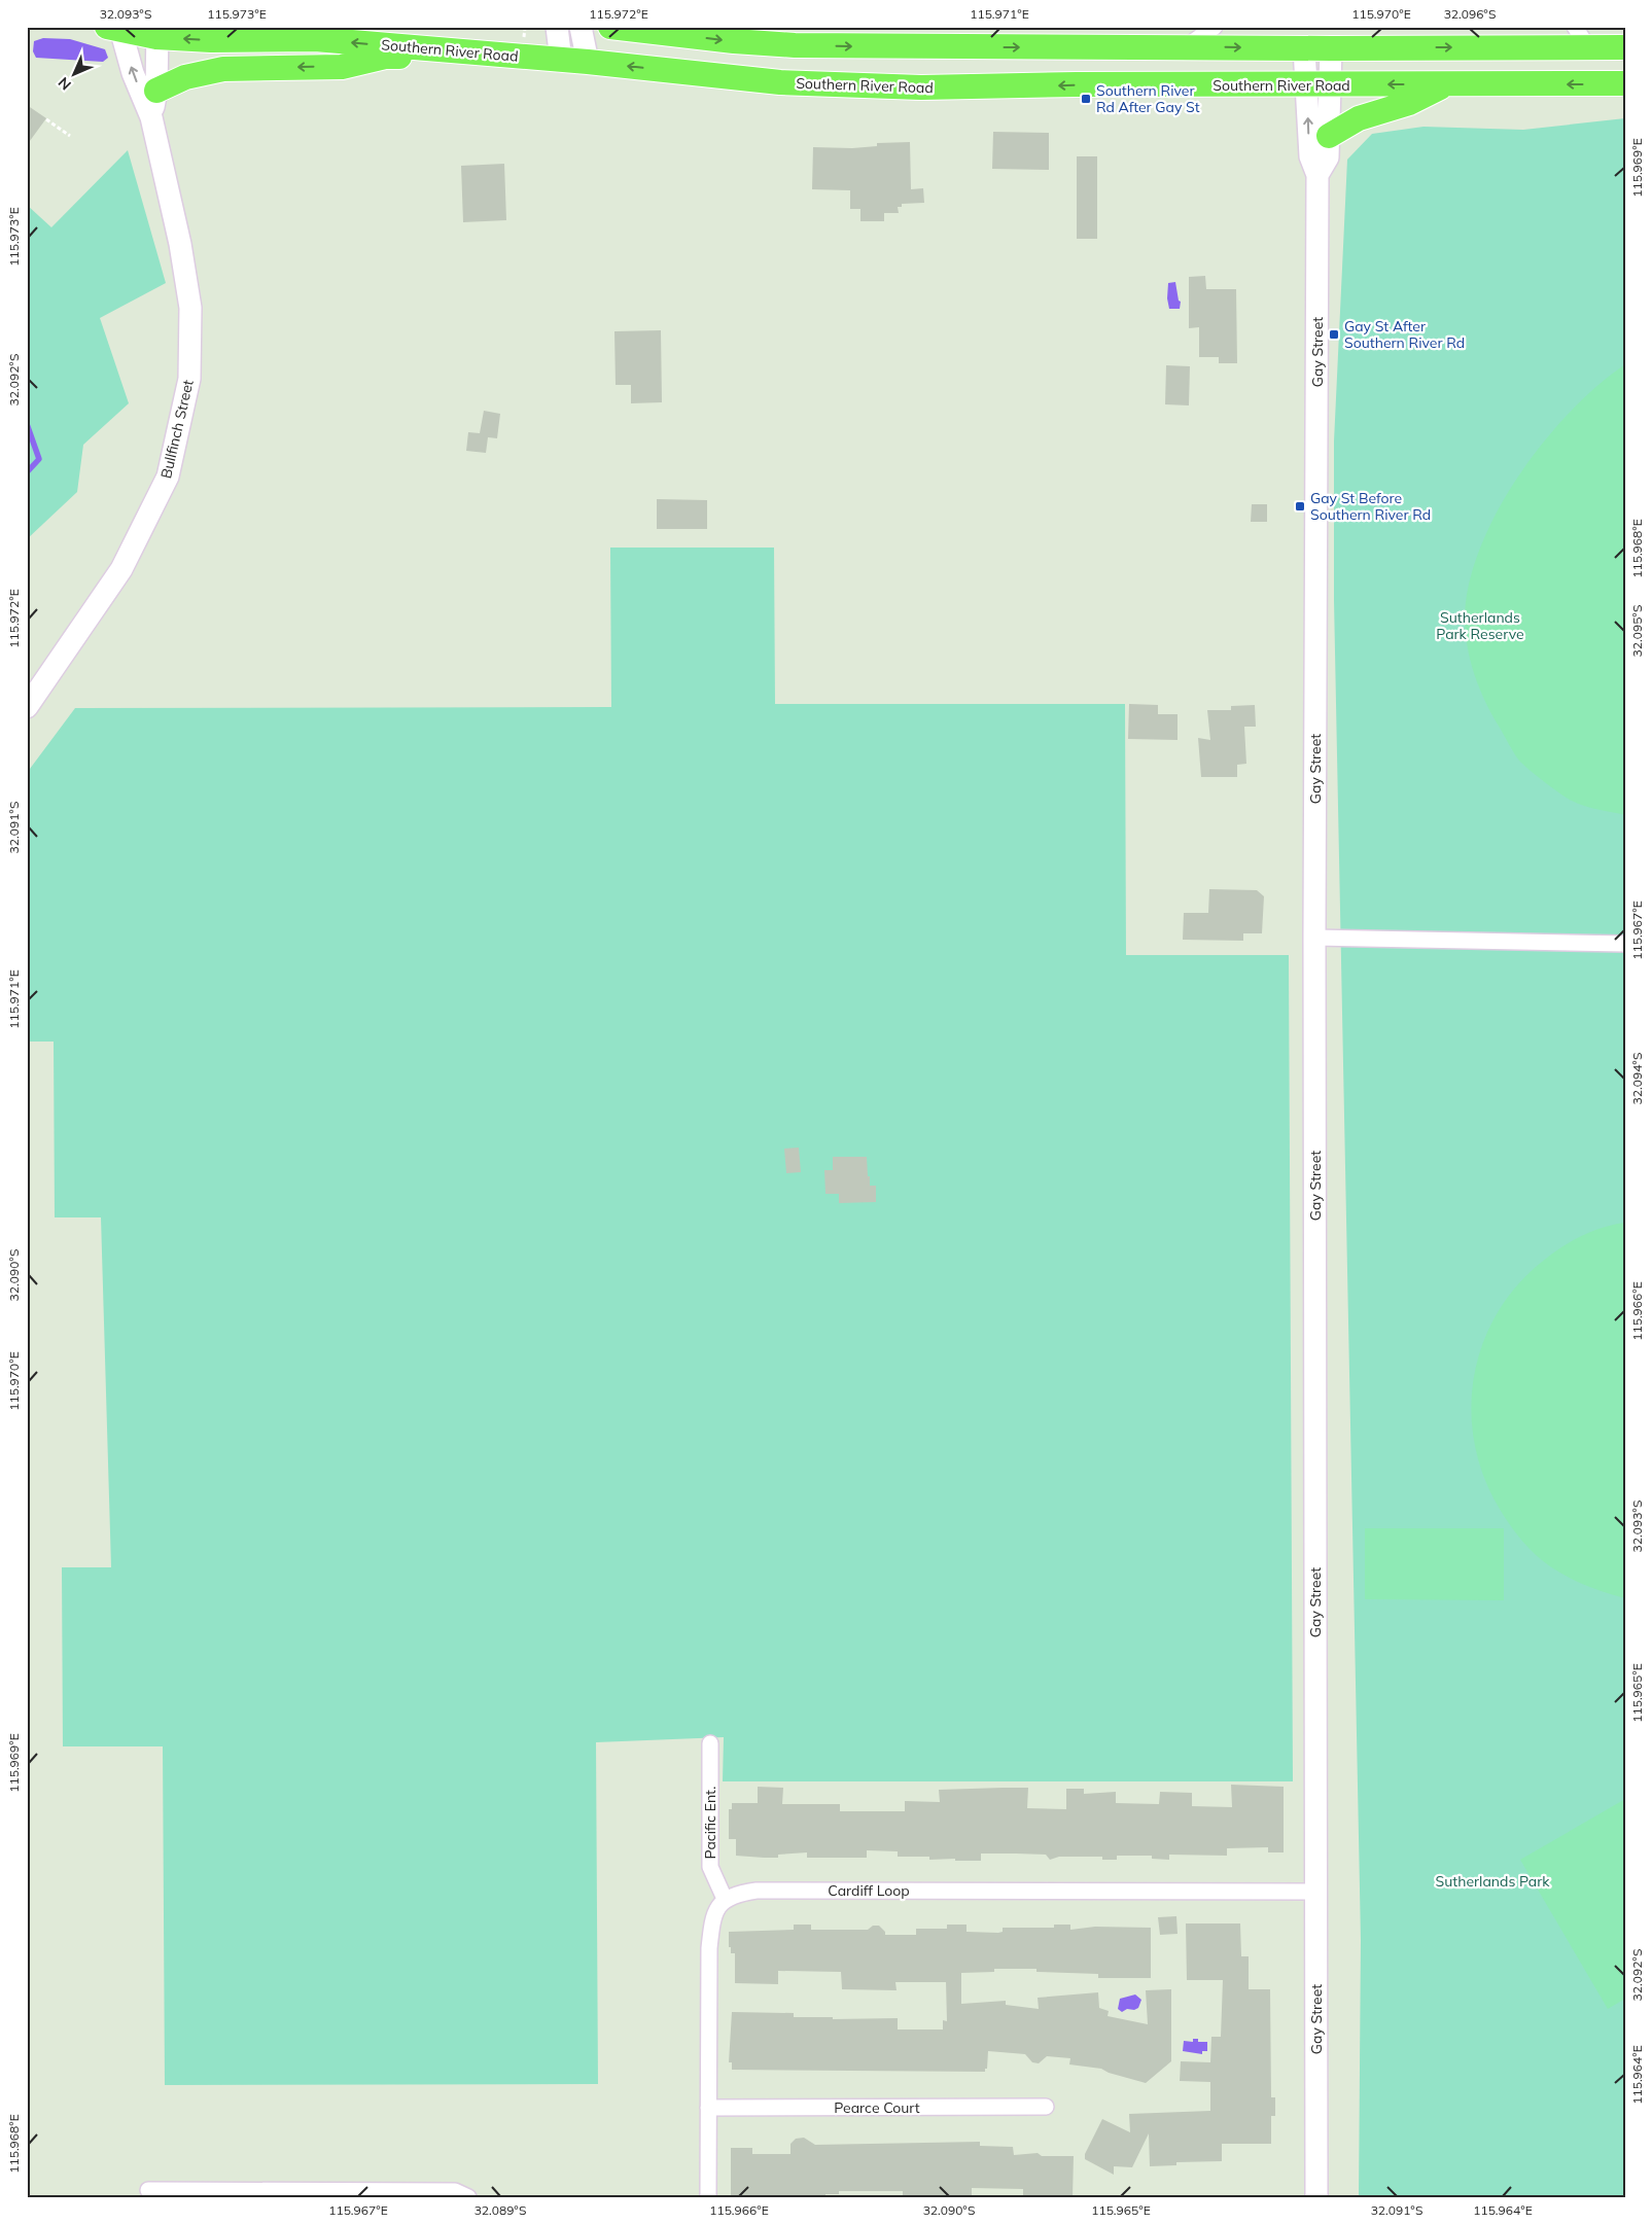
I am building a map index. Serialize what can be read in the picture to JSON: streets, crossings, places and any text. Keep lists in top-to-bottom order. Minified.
{"streets":{"main road":["Southern River Road","Gay Street","Bullfinch Street"],"street":["Pacific Ent.","Cardiff Loop","Pearce Court"]},"crossings":[["Southern River Road","Gay Street"],["Southern River Road","Bullfinch Street"],["Gay Street","Cardiff Loop"],["Pacific Ent.","Cardiff Loop"]],"parks":["Sutherlands Park Reserve","Sutherlands Park"],"places":{"transit":["Southern River Rd After Gay St","Gay St After Southern River Rd","Gay St Before Southern River Rd"]},"north":"bottom left","coordinates":["32.093°S","115.973°E","115.972°E","115.971°E","115.970°E","32.096°S","115.969°E","32.092°S","115.968°E","32.095°S","32.091°S","115.967°E","32.094°S","32.090°S","115.966°E","115.965°E","115.964°E","32.089°S"]}
